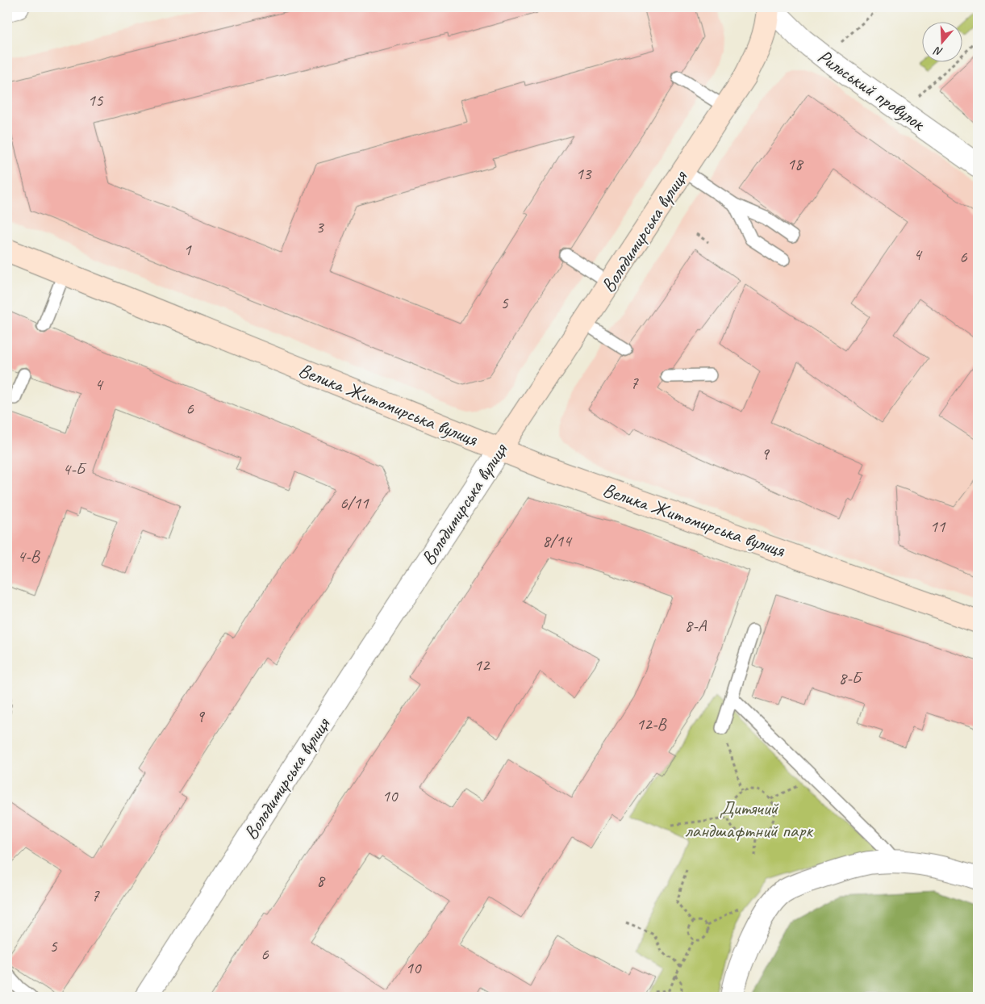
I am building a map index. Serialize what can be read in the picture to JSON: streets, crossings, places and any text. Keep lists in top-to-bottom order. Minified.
{"streets":{"main road":["Володимирська вулиця","Велика Житомирська вулиця"],"street":["Рильський провулок"]},"crossings":[["Рильський провулок","Володимирська вулиця"],["Володимирська вулиця","Велика Житомирська вулиця"]],"parks":["Дитячий ландшафтний парк"],"house_numbers":["15","18","13","3","1","4","6","5","7","4","6","9","4-Б","6/11","11","8/14","4-В","8-А","12","8-Б","9","12-В","10","8","7","5","6","10"],"north":"bottom"}
